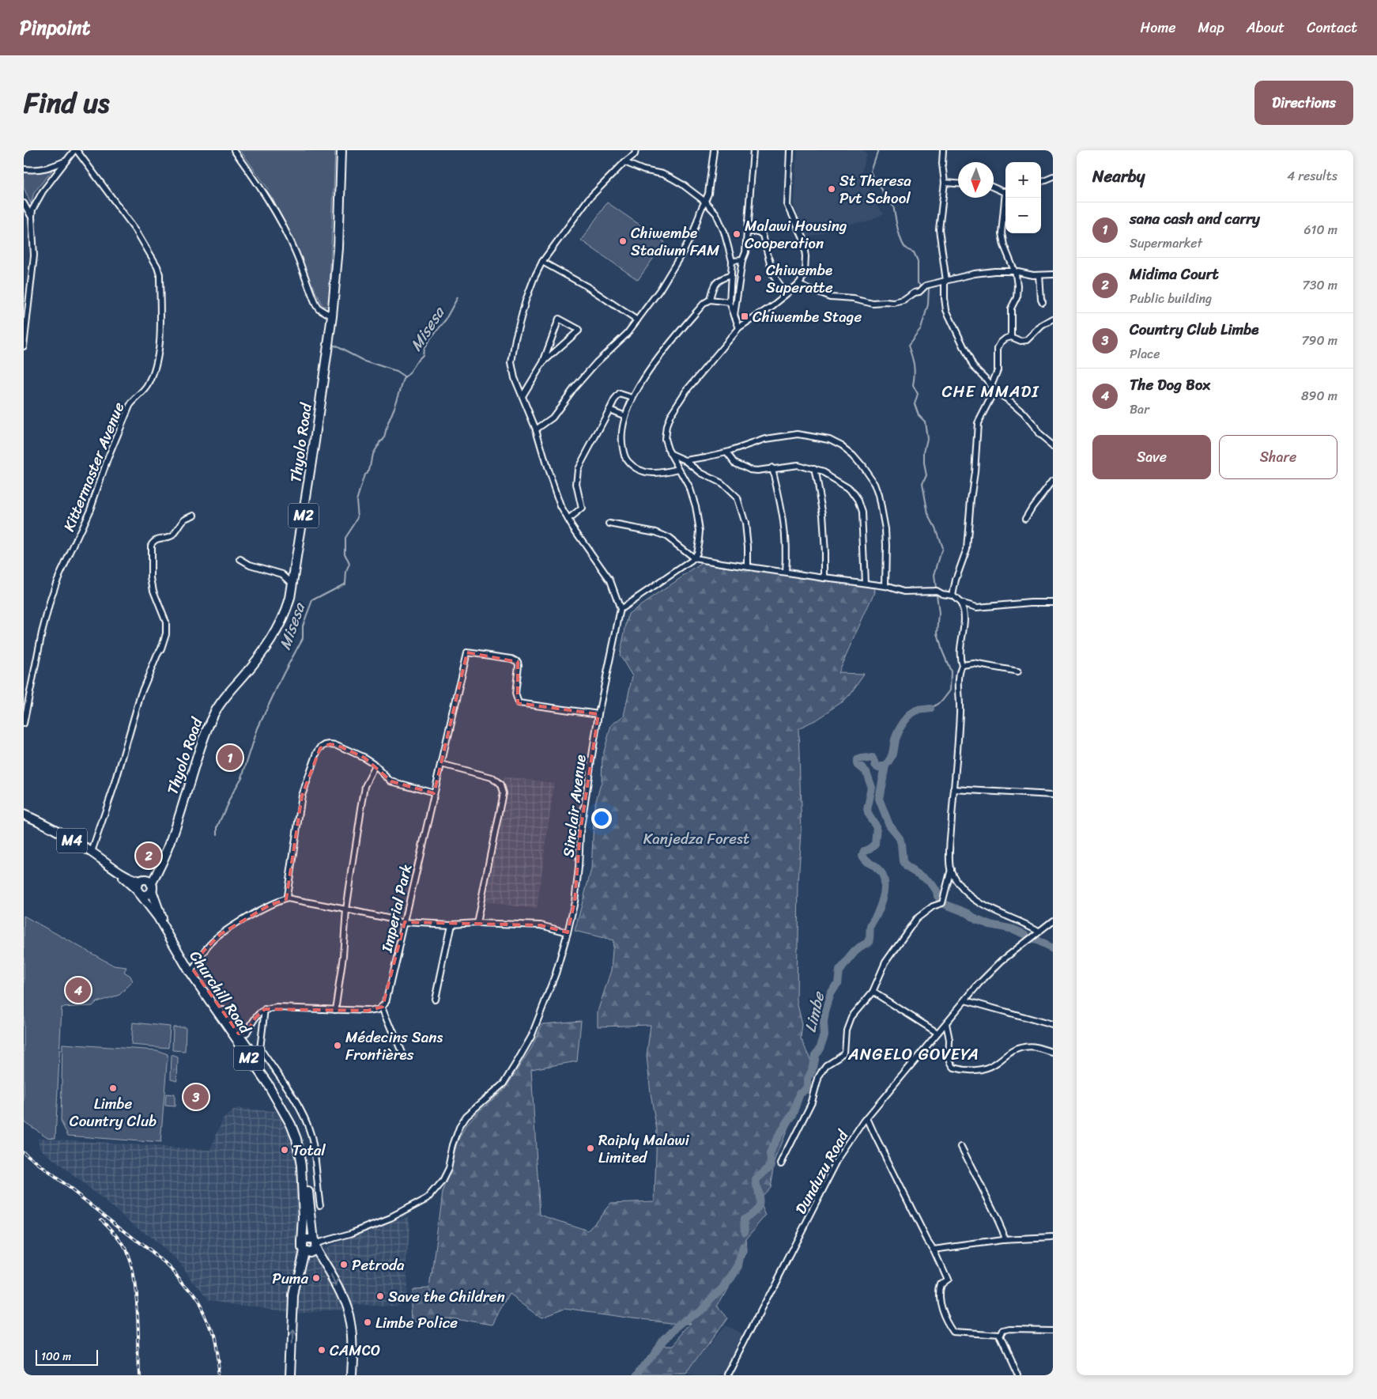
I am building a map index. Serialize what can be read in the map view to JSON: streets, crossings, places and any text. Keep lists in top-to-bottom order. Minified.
{"streets":{"main road":["Thyolo Road","M2","M4","Churchill Road"],"street":["Kittermaster Avenue","Sinclair Avenue","Imperial Park","Dunduzu Road"]},"crossings":[["Thyolo Road","M4"],["Thyolo Road","Churchill Road"],["M2","Sinclair Avenue"],["M2","Churchill Road"],["Sinclair Avenue","Imperial Park"],["Sinclair Avenue","Churchill Road"],["M4","Churchill Road"]],"districts":["CHE MMADI","ANGELO GOVEYA"],"water":["Misesa","Limbe"],"parks":["Kanjedza Forest"],"places":{"other":["St Theresa Pvt School","Malawi Housing Cooperation","Chiwembe Stadium FAM","Chiwembe Superatte","Médecins Sans Frontières","Limbe Country Club","Raiply Malawi Limited","Total","Petroda","Puma","Save the Children","Limbe Police","CAMCO"],"transit":["Chiwembe Stage"]},"scale_bar":"100 m","north":"bottom","page":{"header":"Pinpoint","nav":["Home","Map","About","Contact"],"title":"Find us","buttons":["Directions",["Save","Share"]],"heading":["Nearby","4 results"],"map_buttons":["+","−"],"list":[{"mark":"1","name":"sana cash and carry","note":"Supermarket","value":"610 m"},{"mark":"2","name":"Midima Court","note":"Public building","value":"730 m"},{"mark":"3","name":"Country Club Limbe","note":"Place","value":"790 m"},{"mark":"4","name":"The Dog Box","note":"Bar","value":"890 m"}],"pins":["1","2","4","3"],"scale":"100 m"}}
